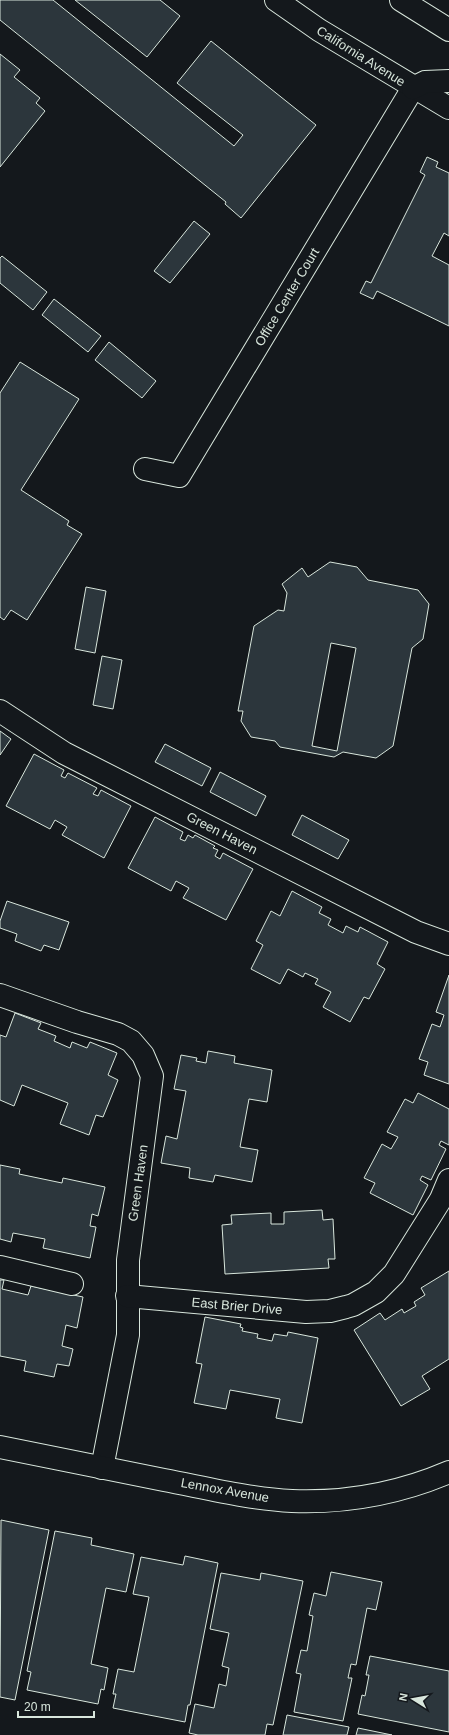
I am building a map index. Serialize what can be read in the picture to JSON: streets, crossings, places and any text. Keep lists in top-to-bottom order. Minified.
{"streets":{"street":["California Avenue","Office Center Court","Green Haven","East Brier Drive","Lennox Avenue"]},"crossings":[["California Avenue","Office Center Court"],["Green Haven","East Brier Drive"],["Green Haven","Lennox Avenue"]],"scale_bar":"20 m","north":"left"}
